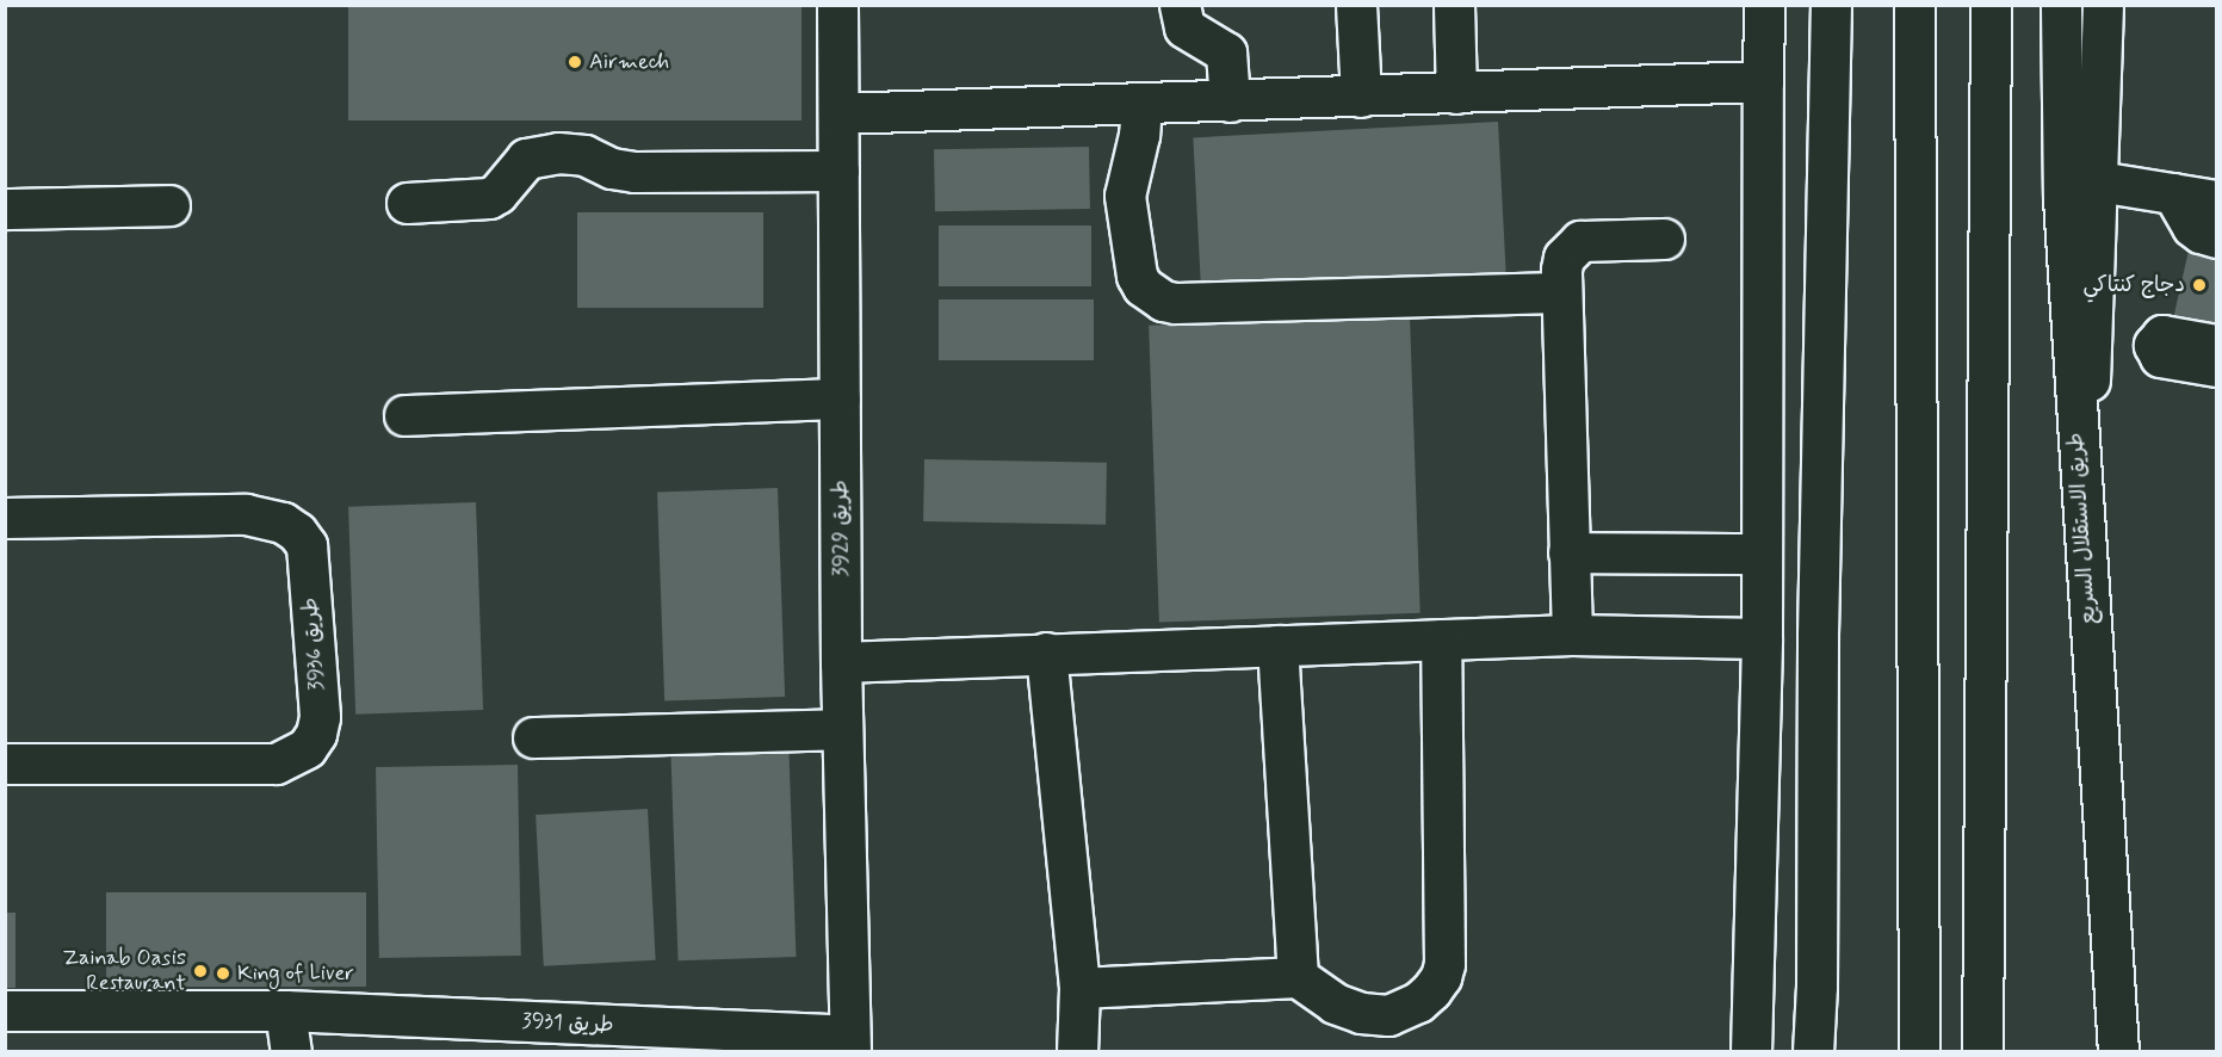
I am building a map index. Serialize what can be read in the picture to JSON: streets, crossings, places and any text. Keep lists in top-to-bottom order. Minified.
{"streets":{"main road":["طريق 3929","طريق الاستقلال السريع","طريق 3936","طريق 3931"]},"crossings":[["طريق 3929","طريق 3931"]],"places":["Airmech","دجاج كنتاكي","Zainab Oasis Restaurant","King of Liver"]}
